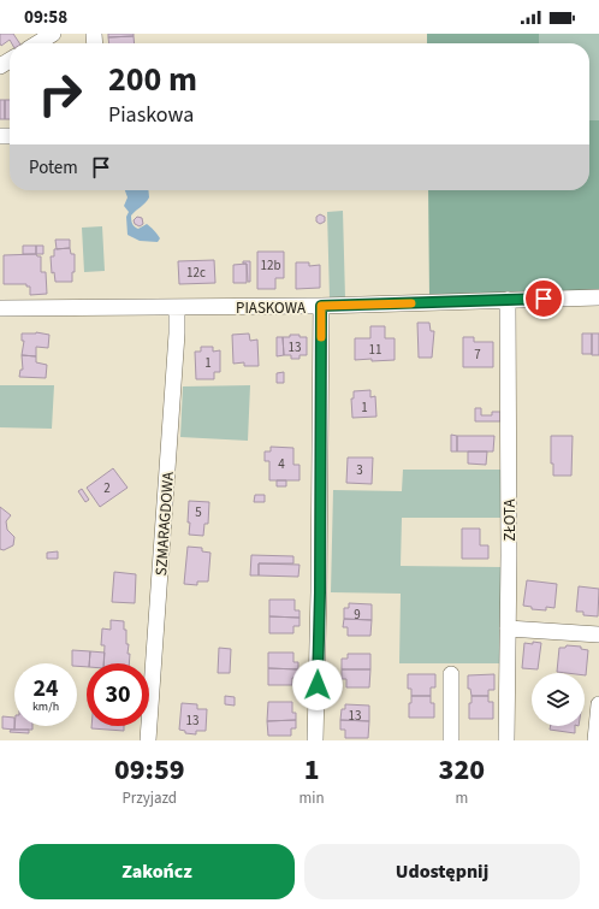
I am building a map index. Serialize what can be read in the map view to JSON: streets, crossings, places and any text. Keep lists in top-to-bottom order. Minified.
{"streets":{"street":["PIASKOWA","ZŁOTA","SZMARAGDOWA"]},"crossings":[["PIASKOWA","ZŁOTA"],["PIASKOWA","SZMARAGDOWA"]],"house_numbers":["12b","12c","13","11","7","1","1","4","3","2","5","9","13","13"],"page":{"status":"09:58","turn":["200 m","Piaskowa"],"then":"Potem","speed":"24 km/h","limit":"30","eta":["09:59","Przyjazd","1","min","320","m"],"buttons":["Zakończ","Udostępnij"]}}
